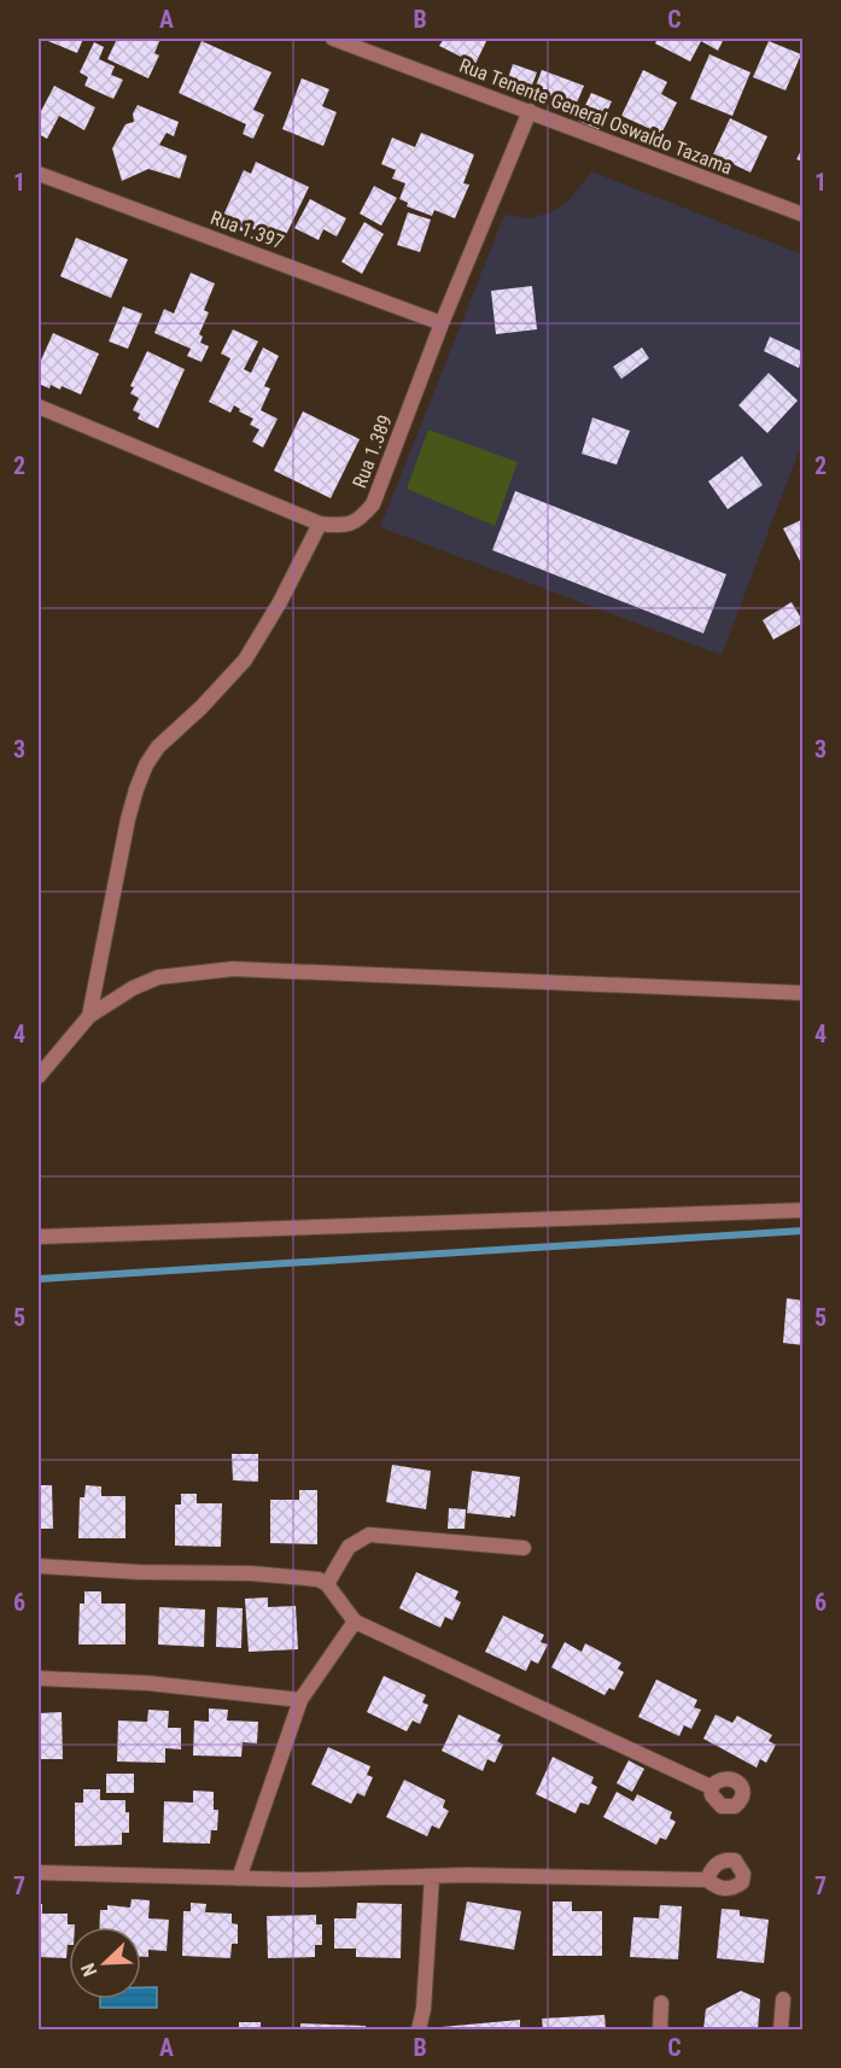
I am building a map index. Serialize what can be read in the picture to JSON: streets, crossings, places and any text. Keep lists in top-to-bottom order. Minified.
{"streets":{"street":["Rua Tenente General Oswaldo Tazama","Rua 1.397","Rua 1.389"]},"crossings":[["Rua Tenente General Oswaldo Tazama","Rua 1.389"],["Rua 1.397","Rua 1.389"]],"north":"bottom left","grid":{"columns":["A","B","C"],"rows":["1","2","3","4","5","6","7"]}}
